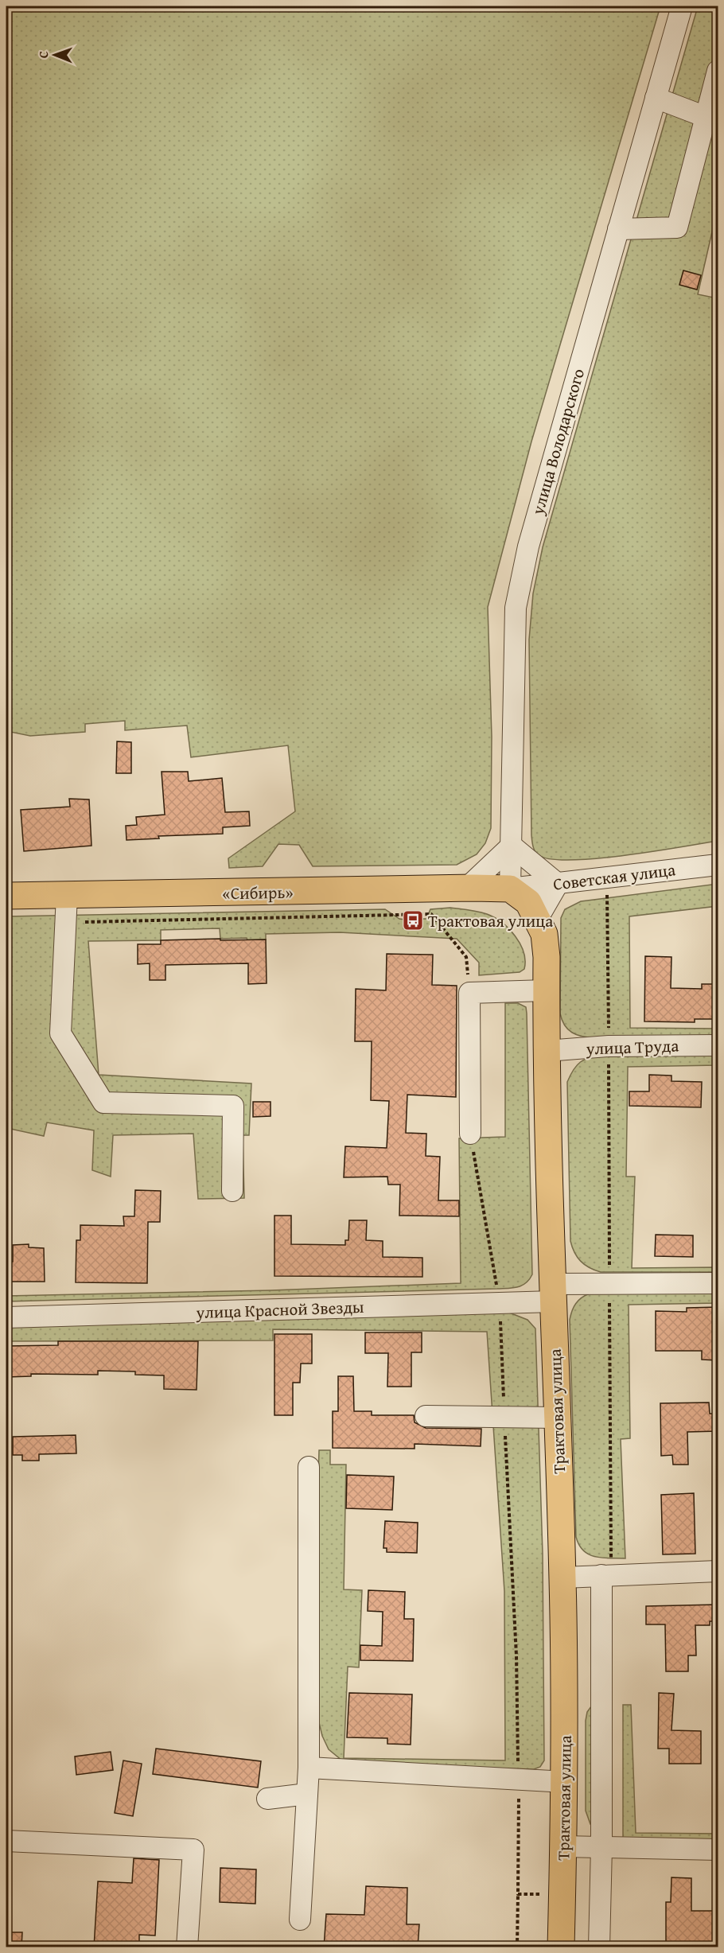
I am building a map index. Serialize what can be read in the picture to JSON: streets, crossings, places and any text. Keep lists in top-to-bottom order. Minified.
{"streets":{"highway":["«Сибирь»","Трактовая улица"],"street":["улица Володарского","Советская улица","улица Труда","улица Красной Звезды"]},"crossings":[["улица Володарского","Советская улица"],["улица Володарского","«Сибирь»"],["улица Володарского","Трактовая улица"],["Советская улица","«Сибирь»"],["Советская улица","Трактовая улица"],["«Сибирь»","Трактовая улица"],["улица Труда","Трактовая улица"],["улица Красной Звезды","Трактовая улица"]],"places":{"bus stop":["Трактовая улица"]},"north":"left"}
